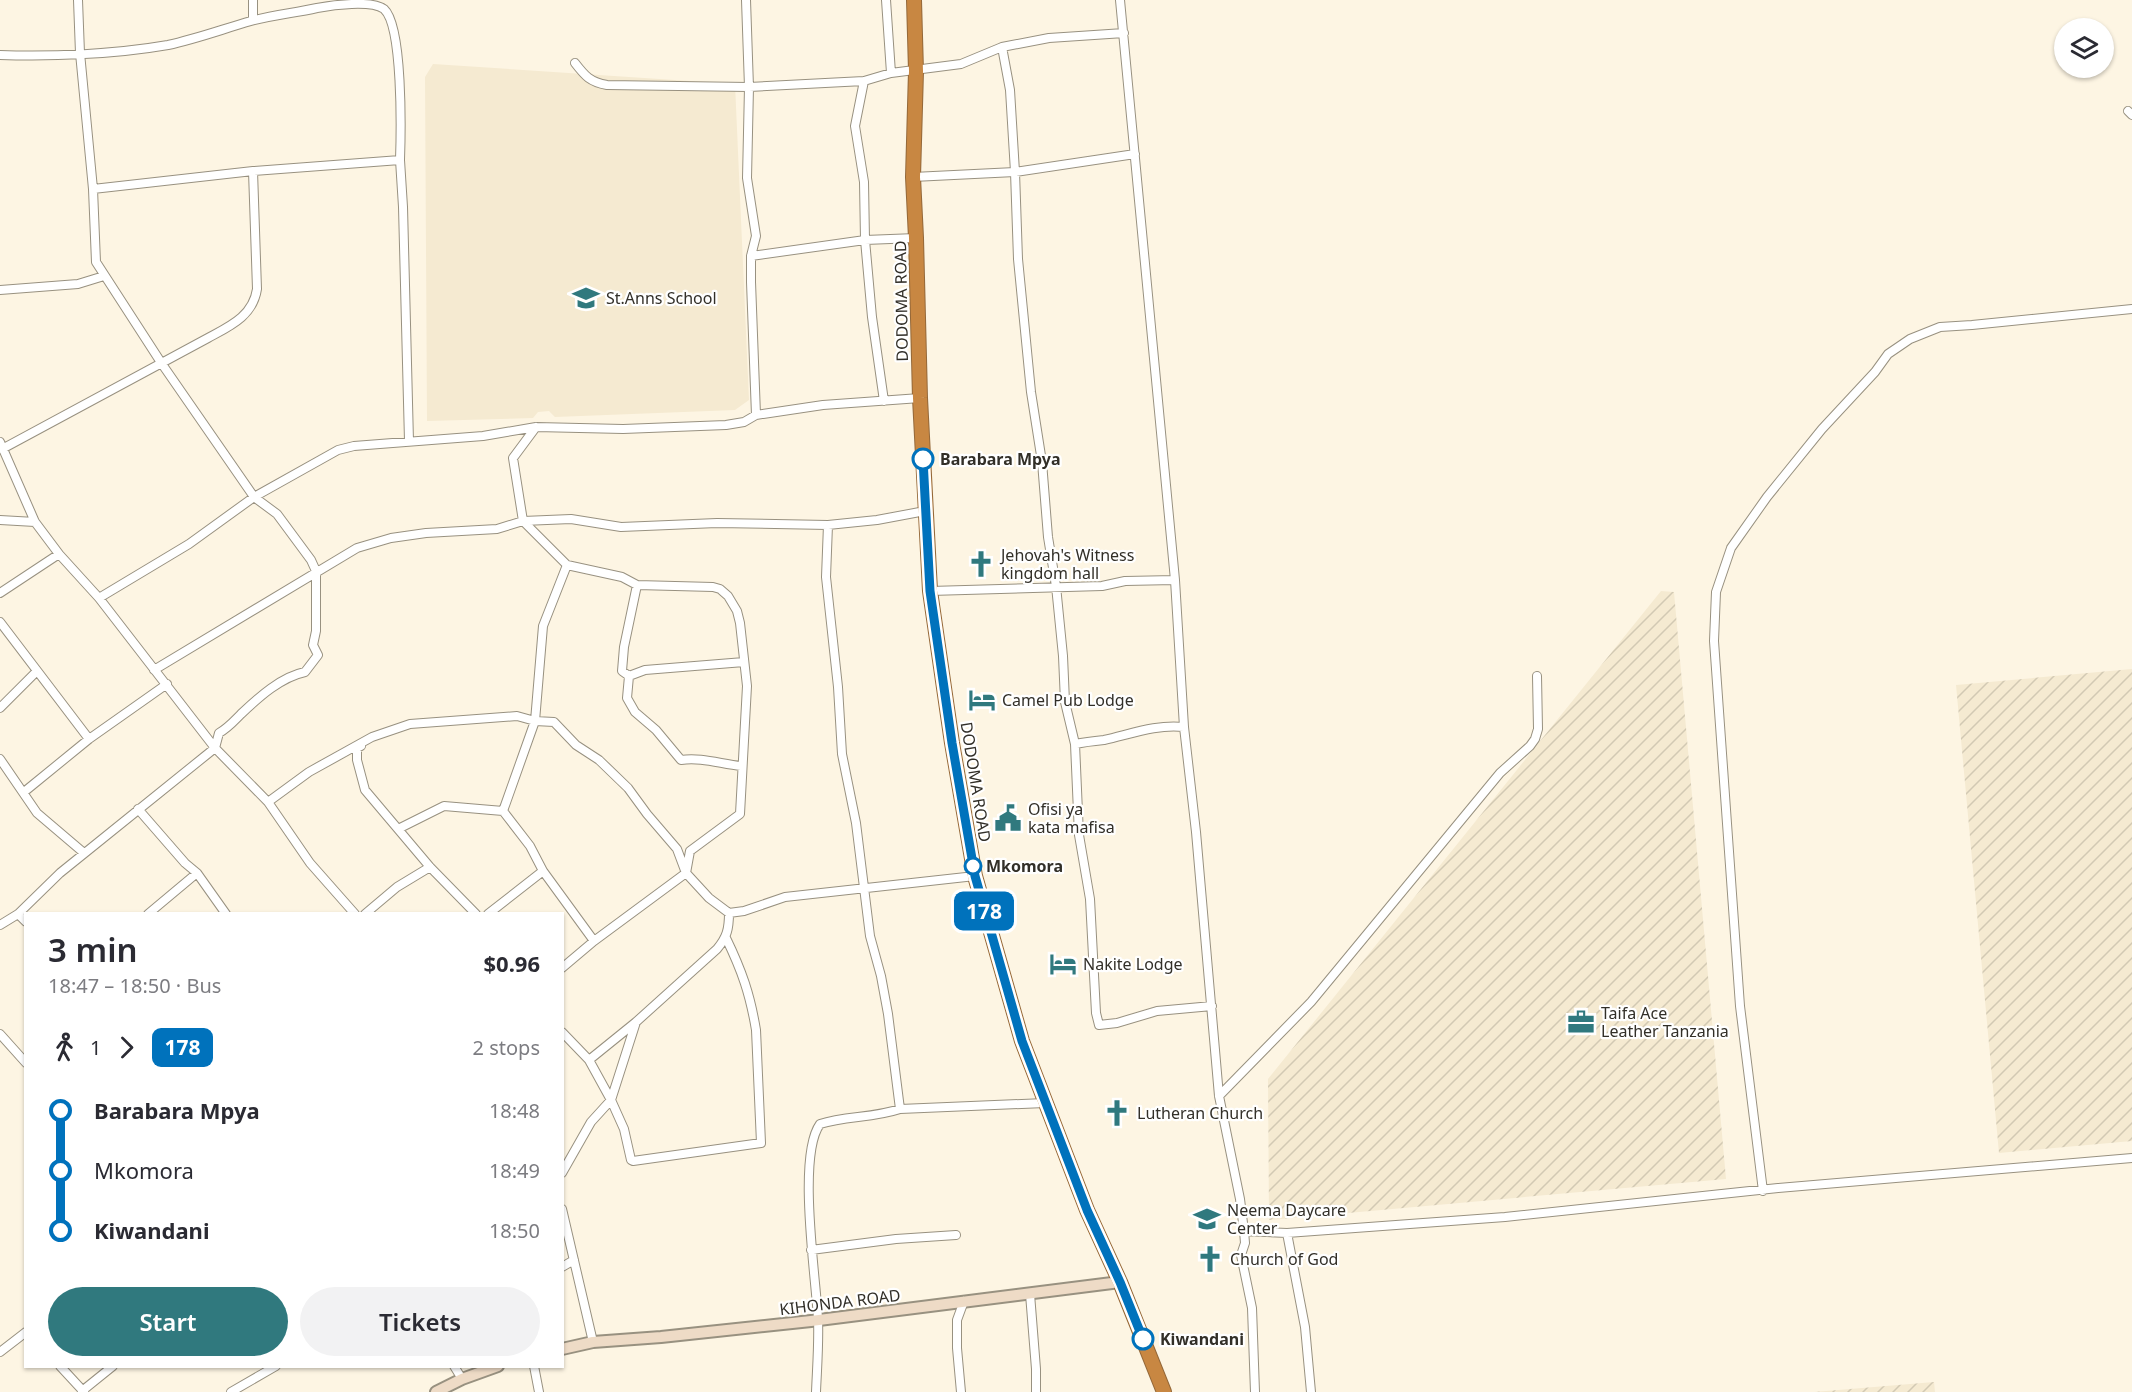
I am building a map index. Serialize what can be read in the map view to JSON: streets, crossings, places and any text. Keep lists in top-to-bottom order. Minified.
{"streets":{"highway":["DODOMA ROAD"],"street":["KIHONDA ROAD"]},"crossings":[["DODOMA ROAD","KIHONDA ROAD"]],"places":{"school or university":["St.Anns School","Neema Daycare Center"],"other":["Barabara Mpya","Mkomora","Kiwandani"],"church":["Jehovah's Witness kingdom hall","Lutheran Church","Church of God"],"hotel":["Camel Pub Lodge","Nakite Lodge"],"public building":["Ofisi ya kata mafisa"],"office":["Taifa Ace Leather Tanzania"]},"lines":["bus line 178"],"page":{"on_map":"178","heading":["3 min","18:47 – 18:50 · Bus","$0.96"],"legs":["1","178","2 stops"],"list":[{"name":"Barabara Mpya","value":"18:48"},{"name":"Mkomora","value":"18:49"},{"name":"Kiwandani","value":"18:50"}],"buttons":["Start","Tickets"]}}
